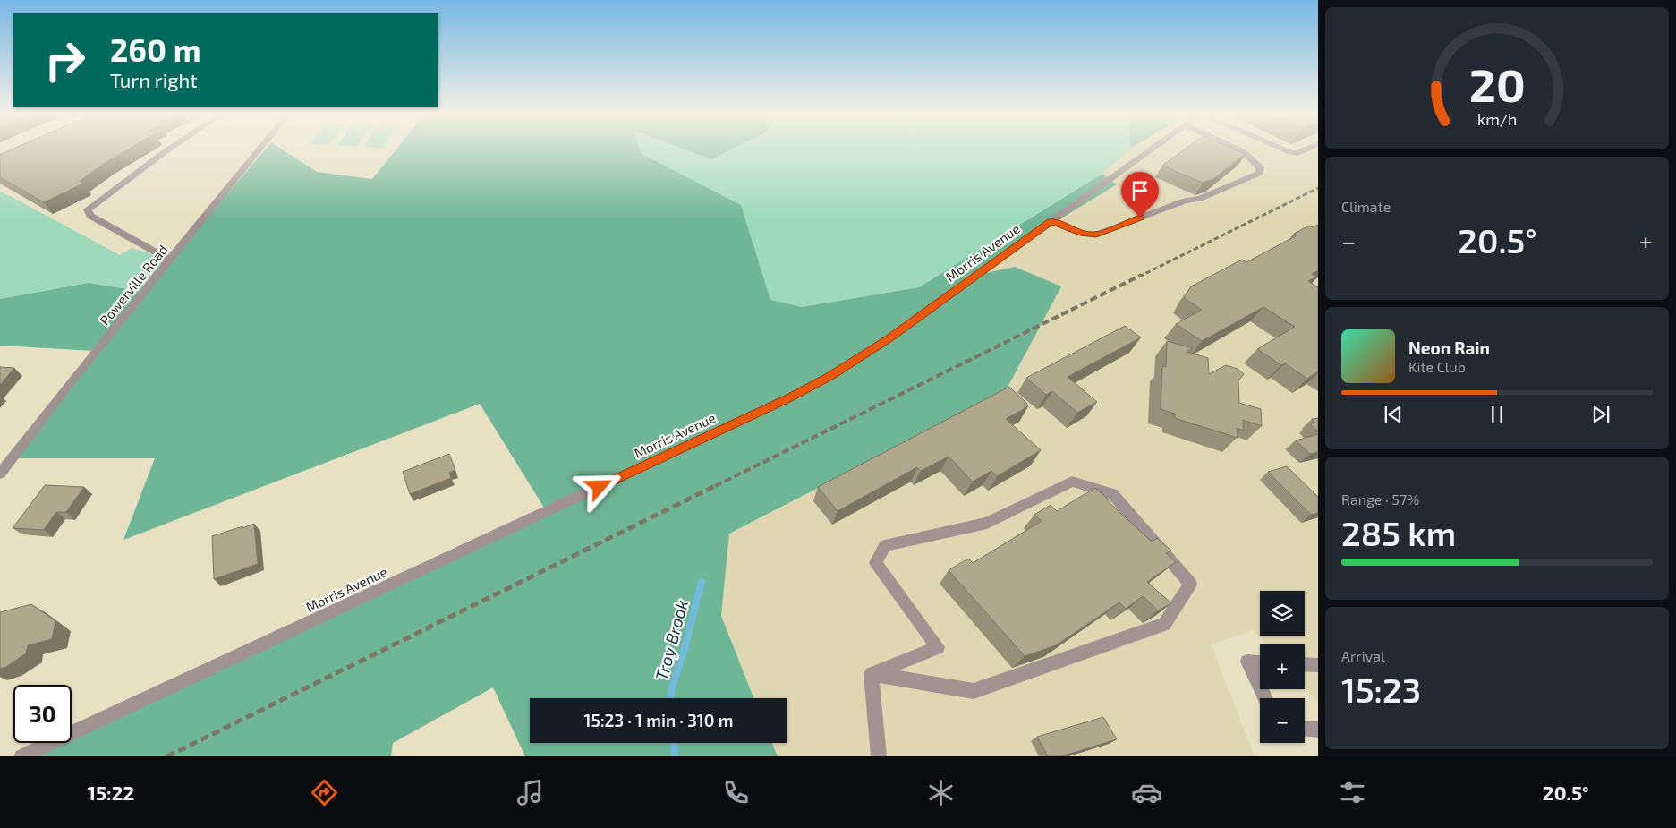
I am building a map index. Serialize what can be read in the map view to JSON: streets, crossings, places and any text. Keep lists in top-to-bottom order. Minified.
{"streets":{"street":["Morris Avenue","Powerville Road"]},"water":["Troy Brook"],"page":{"turn":["260 m","Turn right"],"tile":["Climate",["Range · 57%","285 km"],["Arrival","15:23"]],"heat":["−","20.5°","+"],"song":["Neon Rain","Kite Club"],"map_buttons":["+","−"],"limit":"30","trip":"15:23 · 1 min · 310 m","tabs":["15:22","20.5°"],"gauge":["20","km/h"]}}
